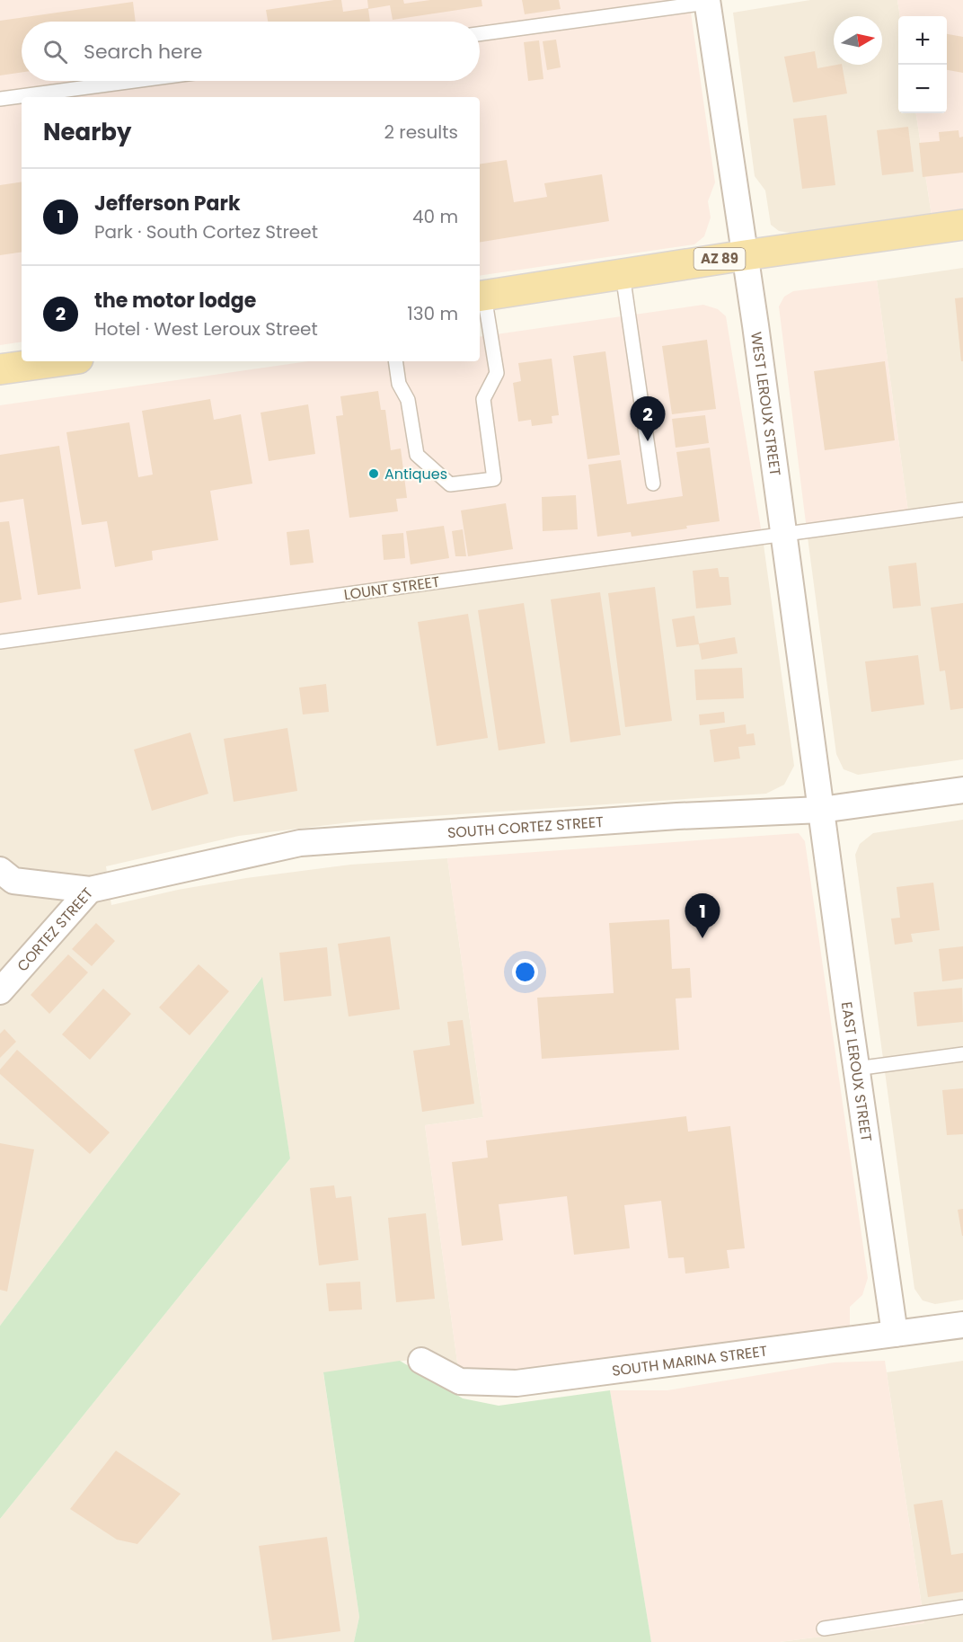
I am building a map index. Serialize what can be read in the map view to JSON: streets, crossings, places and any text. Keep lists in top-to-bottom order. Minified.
{"streets":{"main road":["AZ 89"],"street":["WEST LEROUX STREET","SOUTH CORTEZ STREET","CORTEZ STREET","EAST LEROUX STREET","SOUTH MARINA STREET"],"lane":["LOUNT STREET"]},"crossings":[["AZ 89","WEST LEROUX STREET"],["WEST LEROUX STREET","LOUNT STREET"],["WEST LEROUX STREET","SOUTH CORTEZ STREET"],["WEST LEROUX STREET","EAST LEROUX STREET"],["SOUTH CORTEZ STREET","CORTEZ STREET"],["SOUTH CORTEZ STREET","EAST LEROUX STREET"],["EAST LEROUX STREET","SOUTH MARINA STREET"]],"places":["Antiques"],"north":"right","page":{"map_buttons":["+","−"],"search":"Search here","heading":["Nearby","2 results"],"list":[{"mark":"1","name":"Jefferson Park","note":"Park · South Cortez Street","value":"40 m"},{"mark":"2","name":"the motor lodge","note":"Hotel · West Leroux Street","value":"130 m"}],"pins":["2","1"]}}
